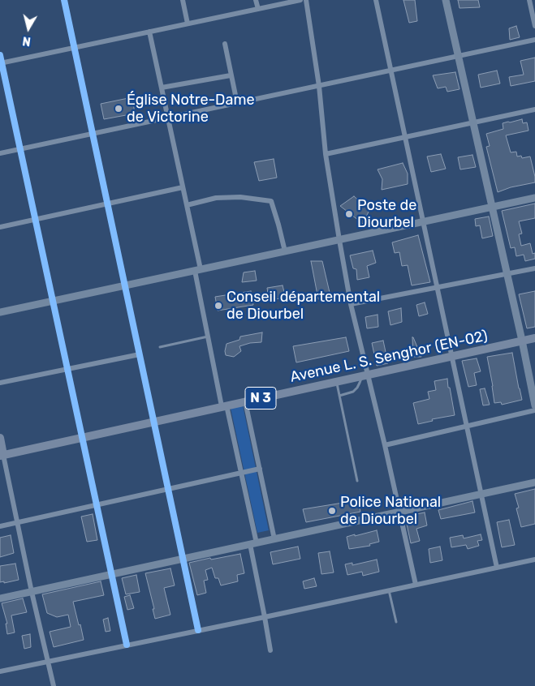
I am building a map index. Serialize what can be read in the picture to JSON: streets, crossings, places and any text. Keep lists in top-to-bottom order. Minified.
{"streets":{"main road":["Avenue L. S. Senghor (EN-02)","N 3"]},"crossings":[["Avenue L. S. Senghor (EN-02)","N 3"]],"places":["Église Notre-Dame de Victorine","Poste de Diourbel","Conseil départemental de Diourbel","Police National de Diourbel"],"north":"bottom"}
